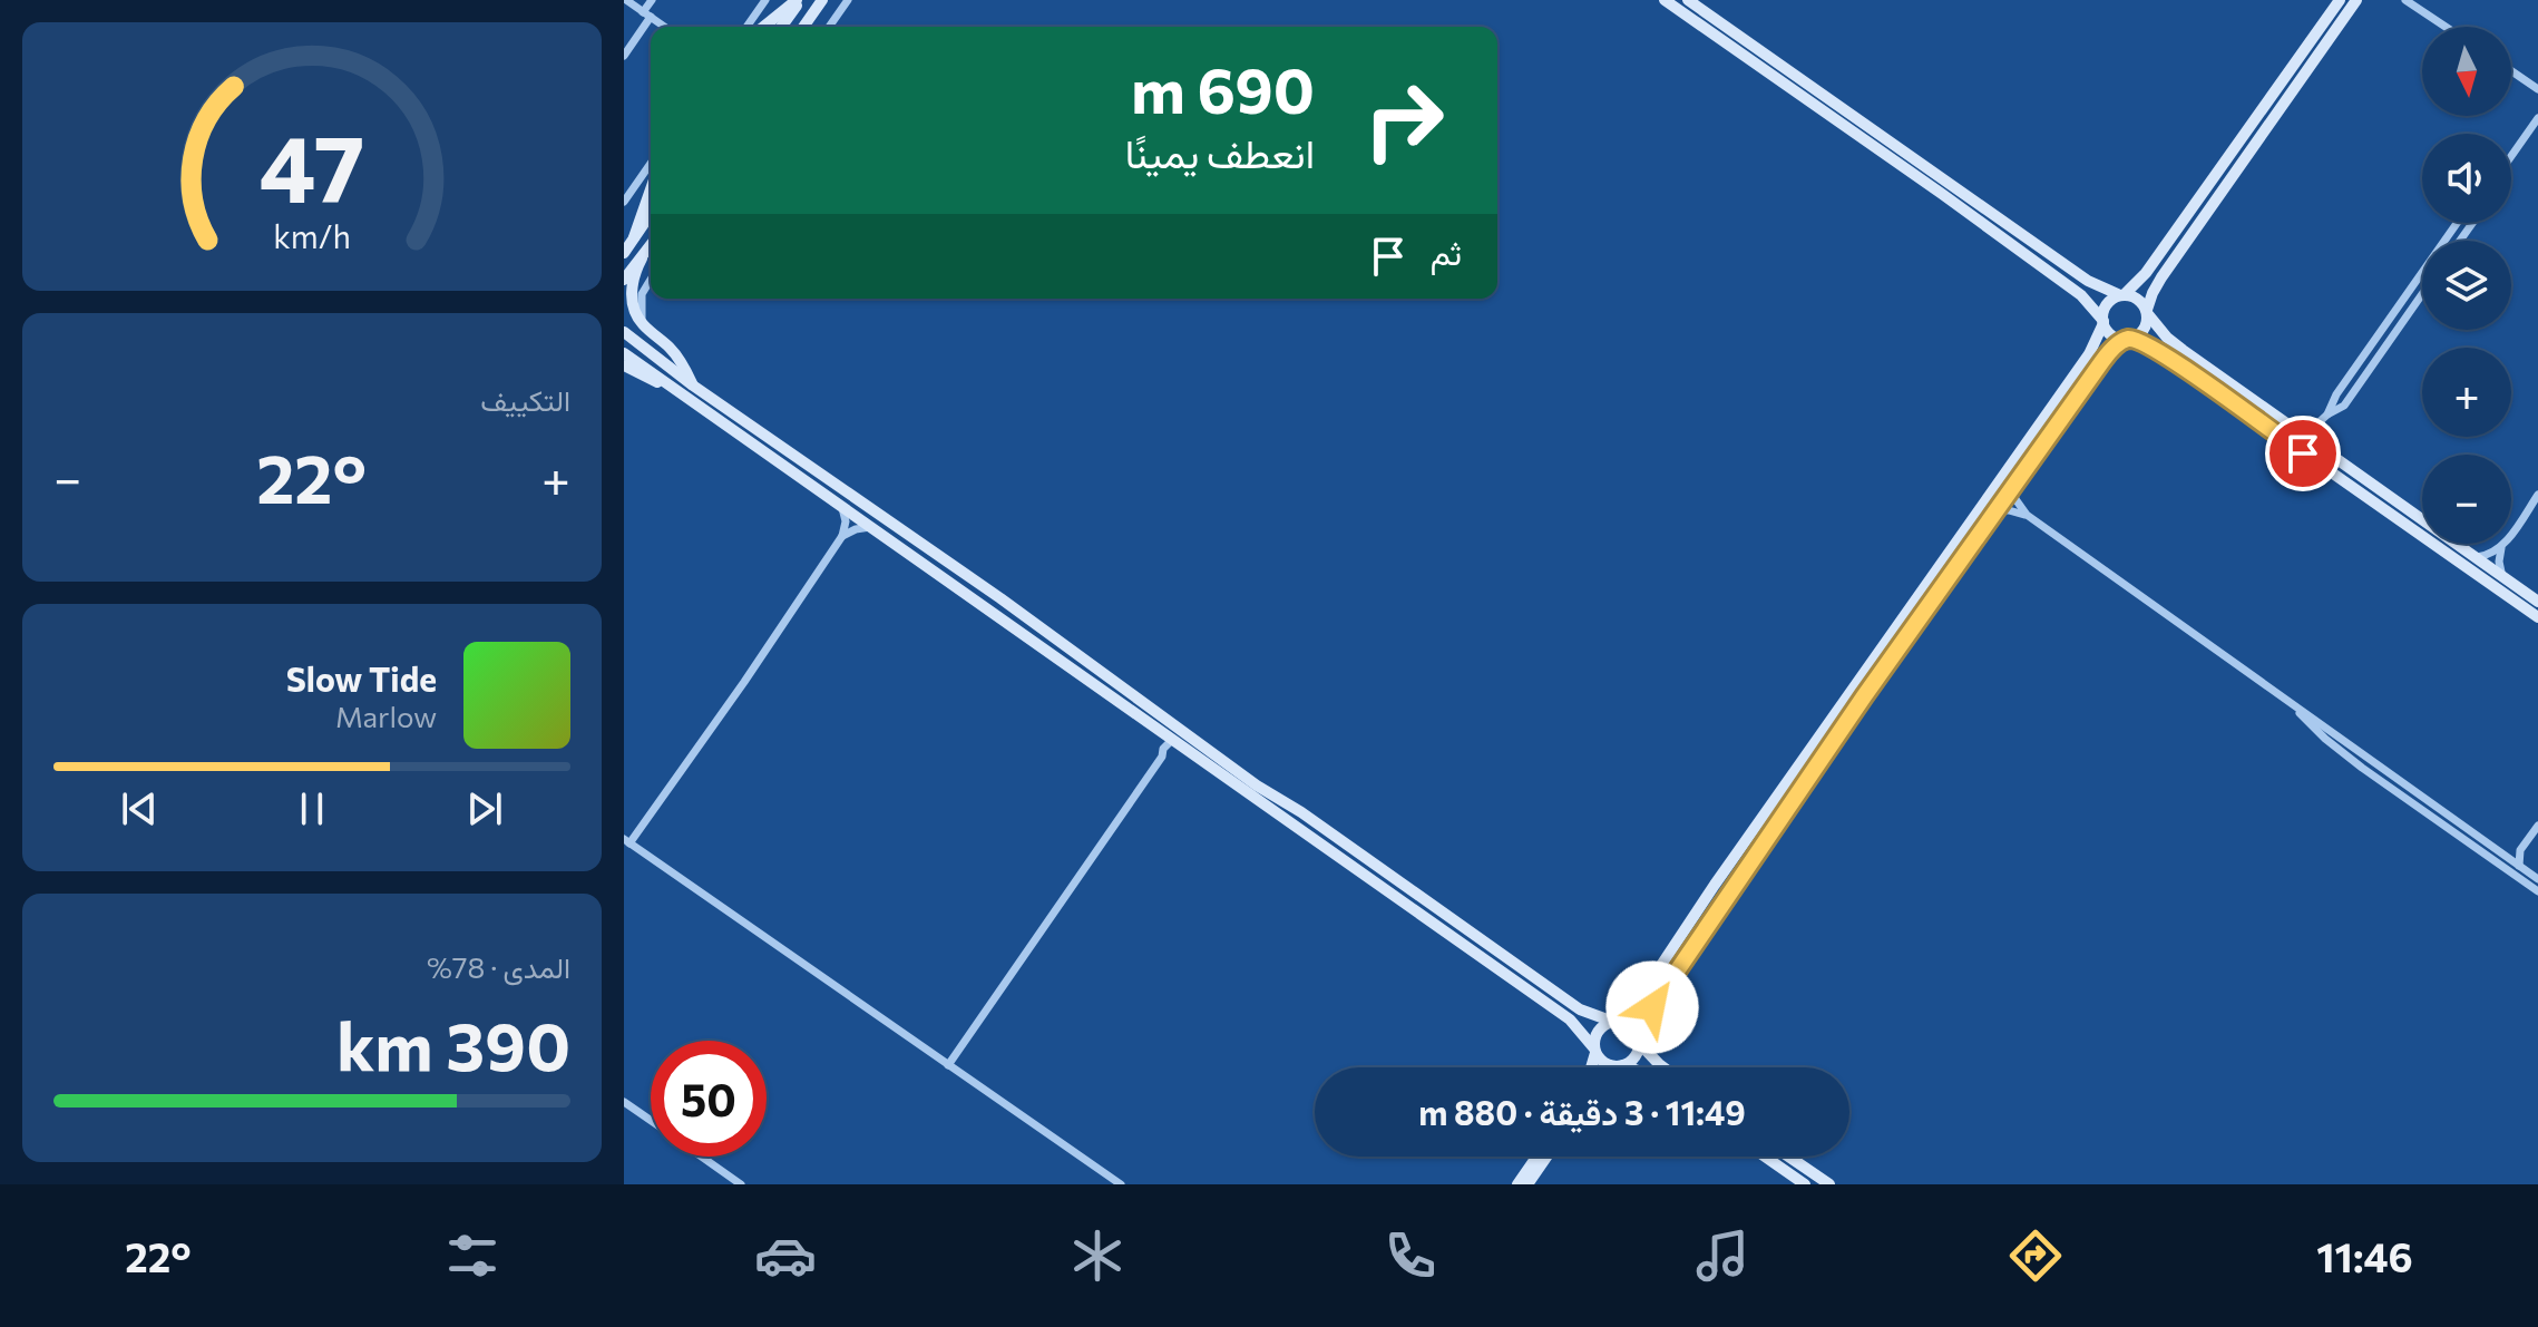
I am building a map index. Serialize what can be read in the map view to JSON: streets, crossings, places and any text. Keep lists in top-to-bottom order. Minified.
{"north":"bottom","page":{"map_buttons":["+","−"],"turn":["690 m","انعطف يمينًا"],"then":"ثم","tile":["التكييف",["المدى · 78%","390 km"]],"heat":["−","22°","+"],"song":["Slow Tide","Marlow"],"limit":"50","trip":"11:49 · 3 دقيقة · 880 m","tabs":["11:46","22°"],"gauge":["47","km/h"]}}
